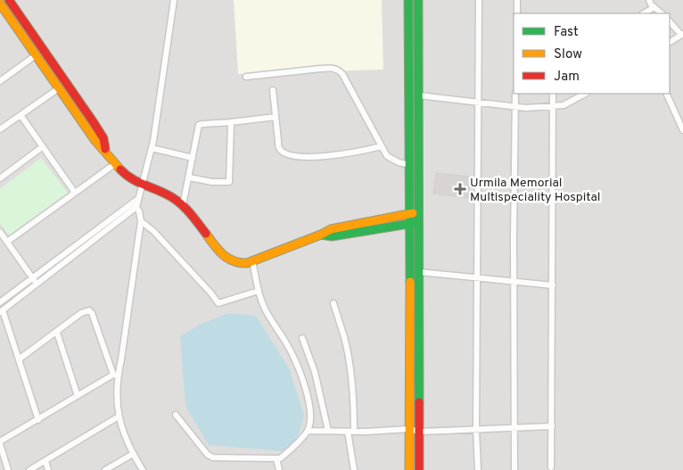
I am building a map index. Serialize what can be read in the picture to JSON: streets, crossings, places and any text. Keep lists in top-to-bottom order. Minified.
{"places":{"health":["Urmila Memorial Multispeciality Hospital"]},"legend":["Fast","Slow","Jam"]}
